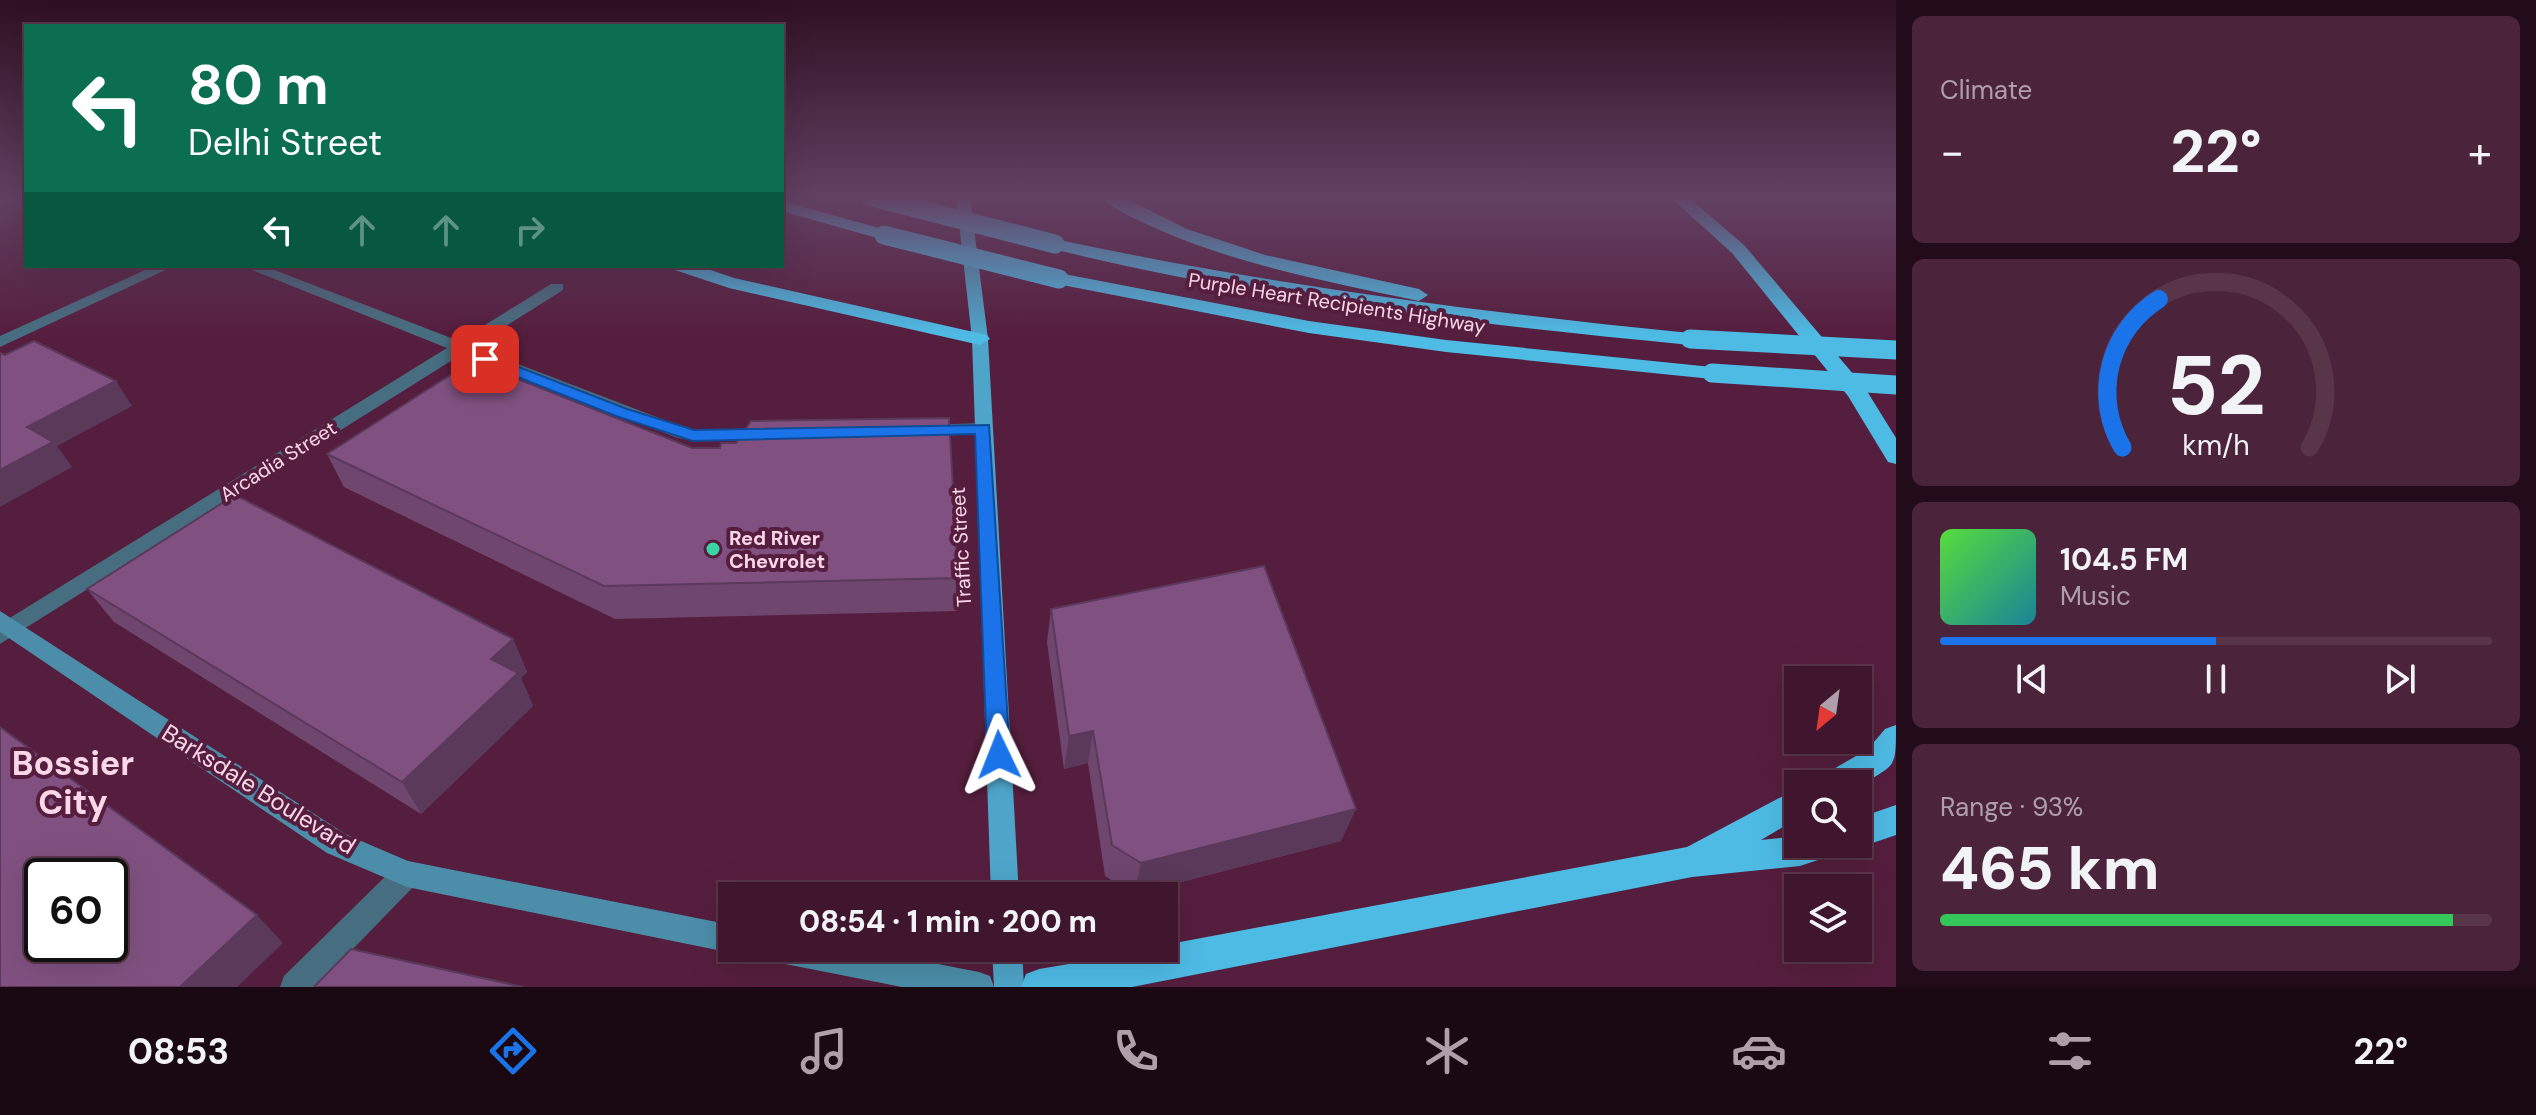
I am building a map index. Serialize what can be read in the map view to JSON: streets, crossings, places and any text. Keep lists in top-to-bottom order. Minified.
{"streets":{"highway":["Purple Heart Recipients Highway"],"main road":["Traffic Street","Barksdale Boulevard"],"street":["Arcadia Street"]},"crossings":[["Arcadia Street","Barksdale Boulevard"]],"districts":["Bossier City"],"places":["Red River Chevrolet"],"north":"bottom left","page":{"tile":["Climate",["Range · 93%","465 km"]],"turn":["80 m","Delhi Street"],"heat":["−","22°","+"],"song":["104.5 FM","Music"],"limit":"60","trip":"08:54 · 1 min · 200 m","tabs":["08:53","22°"],"gauge":["52","km/h"]}}
